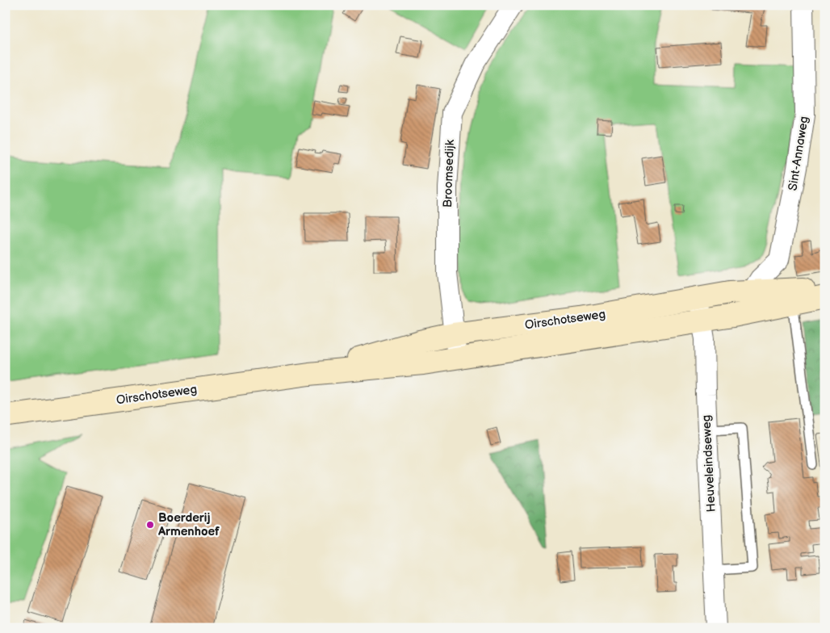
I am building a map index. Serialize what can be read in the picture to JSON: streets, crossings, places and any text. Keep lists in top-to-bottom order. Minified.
{"streets":{"main road":["Oirschotseweg"],"street":["Sint-Annaweg","Broomsedijk","Heuveleindseweg"]},"crossings":[["Sint-Annaweg","Oirschotseweg"],["Broomsedijk","Oirschotseweg"],["Oirschotseweg","Heuveleindseweg"]],"places":["Boerderij Armenhoef"]}
